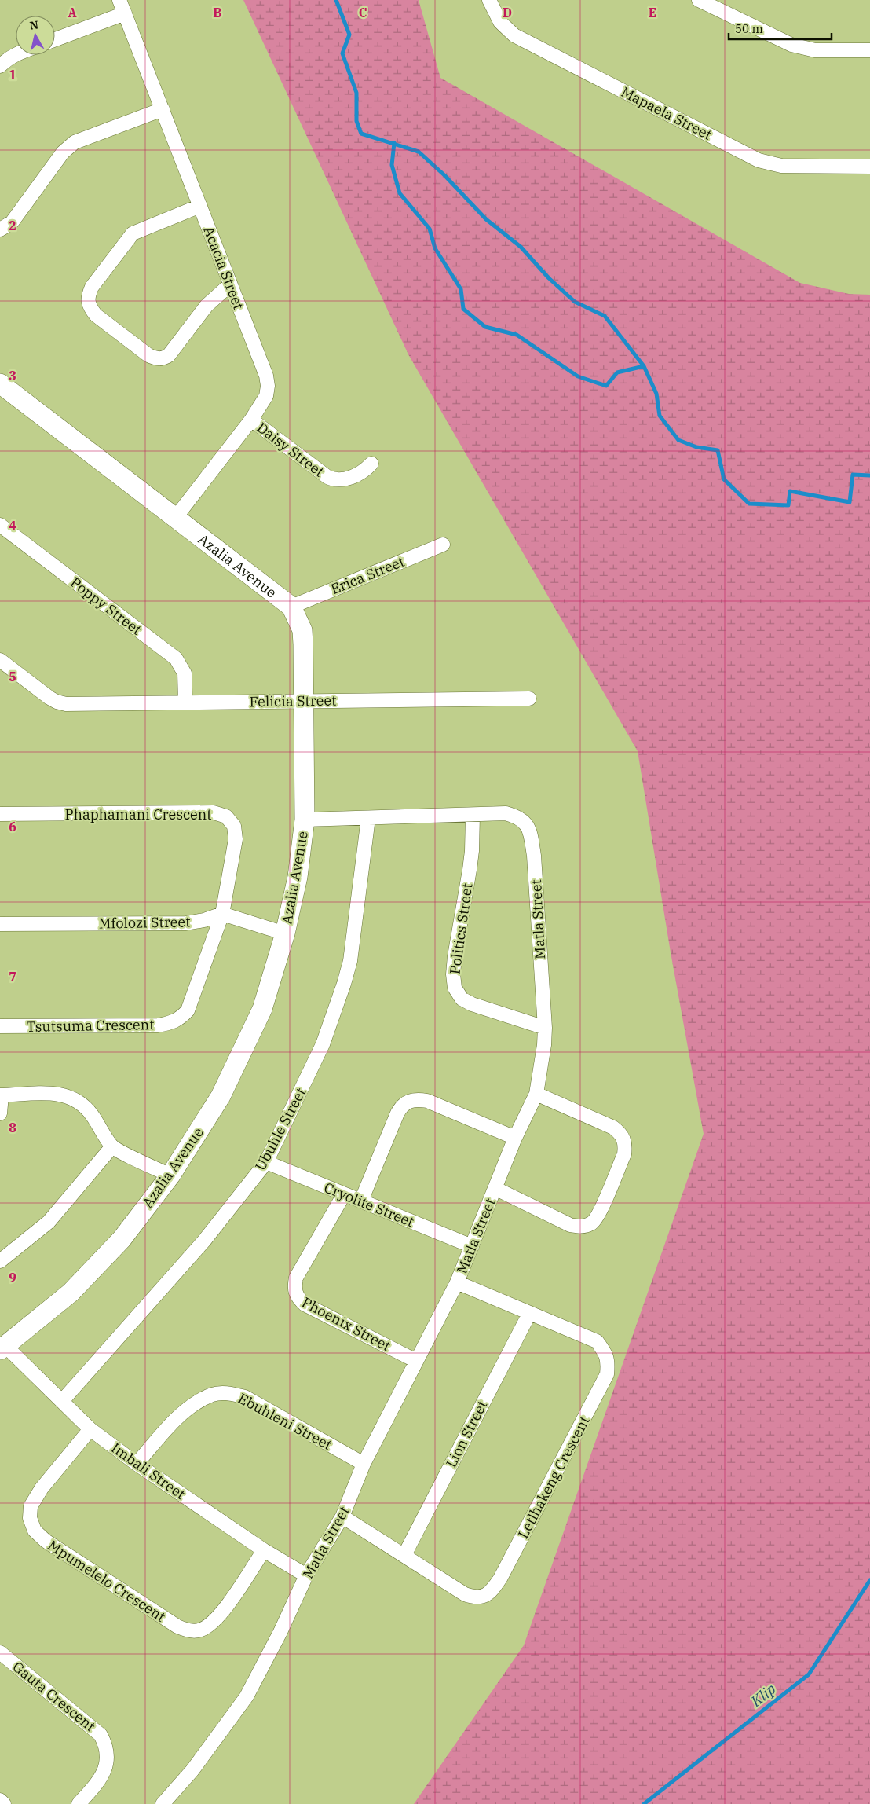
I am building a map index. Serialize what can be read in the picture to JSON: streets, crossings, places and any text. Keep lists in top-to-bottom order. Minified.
{"streets":{"street":["Mapaela Street","Acacia Street","Daisy Street","Azalia Avenue","Erica Street","Poppy Street","Felicia Street","Phaphamani Crescent","Matla Street","Mfolozi Street","Politics Street","Tsutsuma Crescent","Ubuhle Street","Cryolite Street","Phoenix Street","Ebuhleni Street","Lion Street","Imbali Street","Letlhakeng Crescent","Mpumelelo Crescent","Gauta Crescent"]},"crossings":[["Acacia Street","Daisy Street"],["Acacia Street","Azalia Avenue"],["Azalia Avenue","Erica Street"],["Azalia Avenue","Felicia Street"],["Azalia Avenue","Matla Street"],["Azalia Avenue","Imbali Street"],["Poppy Street","Felicia Street"],["Phaphamani Crescent","Mfolozi Street"],["Phaphamani Crescent","Tsutsuma Crescent"],["Matla Street","Politics Street"],["Matla Street","Ubuhle Street"],["Matla Street","Cryolite Street"],["Matla Street","Phoenix Street"],["Matla Street","Ebuhleni Street"],["Matla Street","Imbali Street"],["Matla Street","Letlhakeng Crescent"],["Ubuhle Street","Cryolite Street"],["Ubuhle Street","Imbali Street"],["Cryolite Street","Phoenix Street"],["Ebuhleni Street","Imbali Street"],["Lion Street","Letlhakeng Crescent"],["Imbali Street","Mpumelelo Crescent"]],"water":["Klip"],"scale_bar":"50 m","north":"top","grid":{"columns":["A","B","C","D","E"],"rows":["1","2","3","4","5","6","7","8","9"]}}
